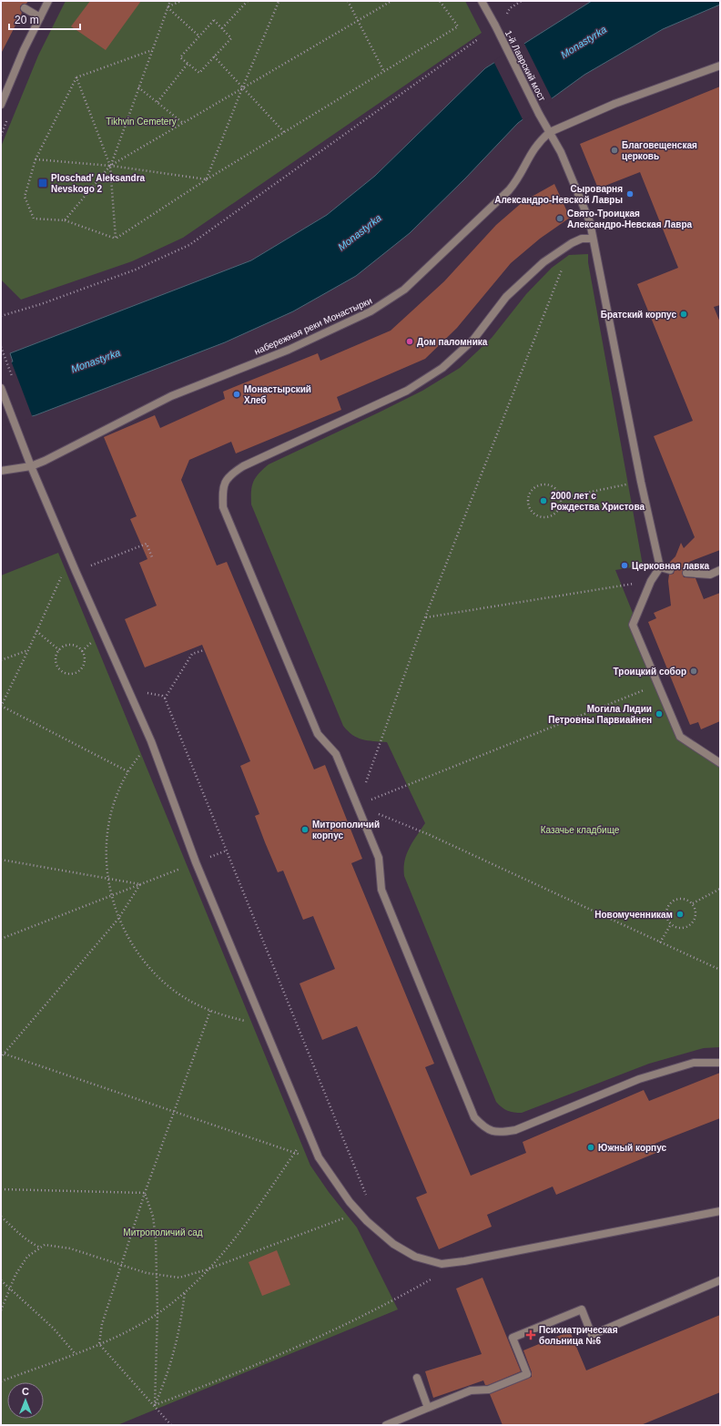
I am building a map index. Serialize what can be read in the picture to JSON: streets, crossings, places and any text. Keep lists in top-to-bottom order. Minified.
{"streets":{"street":["1-й Лаврский мост","набережная реки Монастырки"]},"crossings":[["1-й Лаврский мост","набережная реки Монастырки"]],"water":["Monastyrka"],"parks":["Tikhvin Cemetery","Казачье кладбище","Митрополичий сад"],"places":{"other":["Благовещенская церковь","Сыроварня Александро-Невской Лавры","Свято-Троицкая Александро-Невская Лавра","Братский корпус","Дом паломника","Монастырский Хлеб","2000 лет с Рождества Христова","Церковная лавка","Троицкий собор","Могила Лидии Петровны Парвиайнен","Митрополичий корпус","Новомученникам","Южный корпус"],"transit":["Ploschad' Aleksandra Nevskogo 2"],"health":["Психиатрическая больница №6"]},"scale_bar":"20 m","north":"top"}
